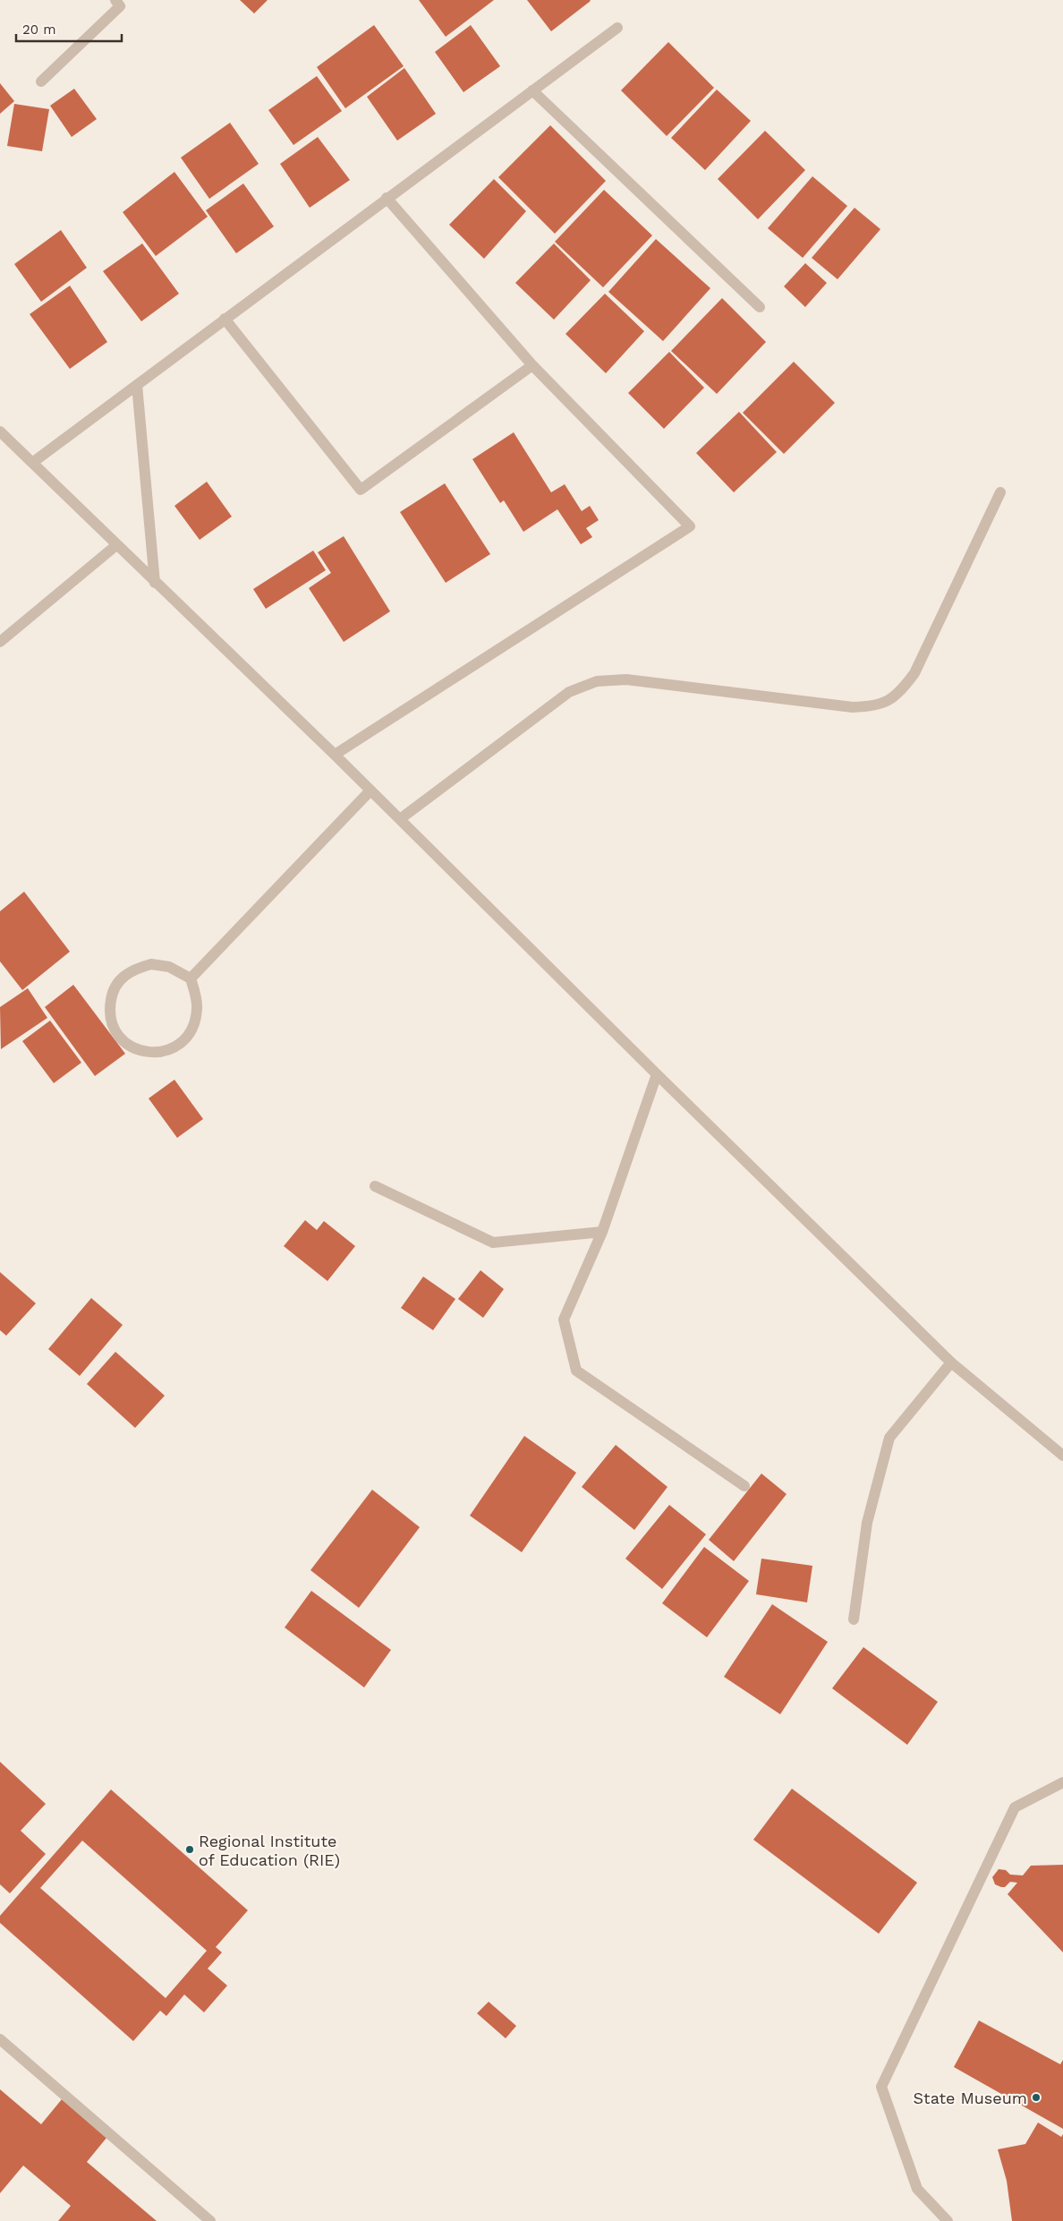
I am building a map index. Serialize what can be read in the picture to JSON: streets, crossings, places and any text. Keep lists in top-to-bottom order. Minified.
{"places":["Regional Institute of Education (RIE)","State Museum"],"scale_bar":"20 m"}
